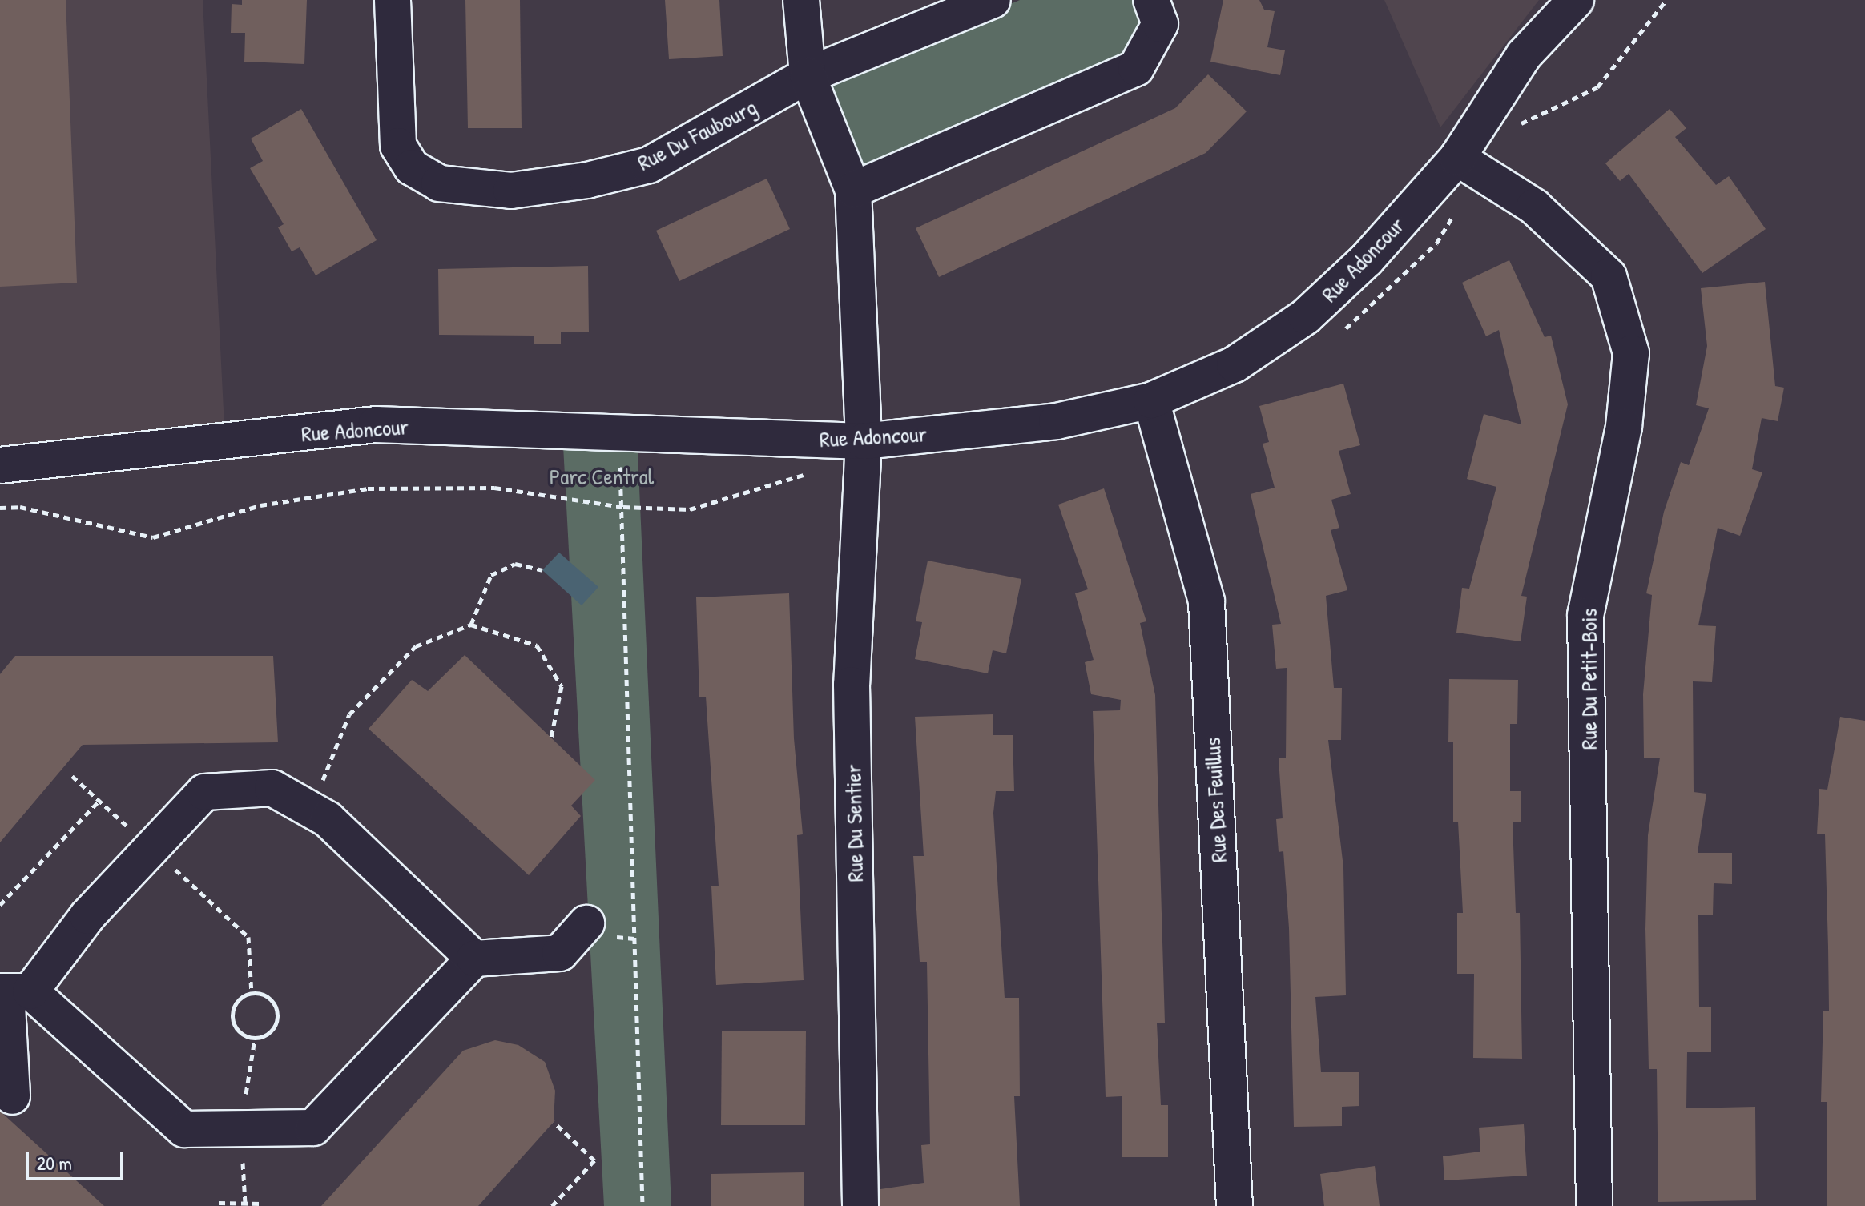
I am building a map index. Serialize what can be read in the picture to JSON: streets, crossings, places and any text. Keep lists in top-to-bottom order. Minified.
{"streets":{"street":["Rue Du Faubourg","Rue Adoncour","Rue Du Petit-Bois","Rue Des Feuillus","Rue Du Sentier"]},"crossings":[["Rue Adoncour","Rue Du Petit-Bois"],["Rue Adoncour","Rue Des Feuillus"],["Rue Adoncour","Rue Du Sentier"]],"parks":["Parc Central"],"scale_bar":"20 m"}
